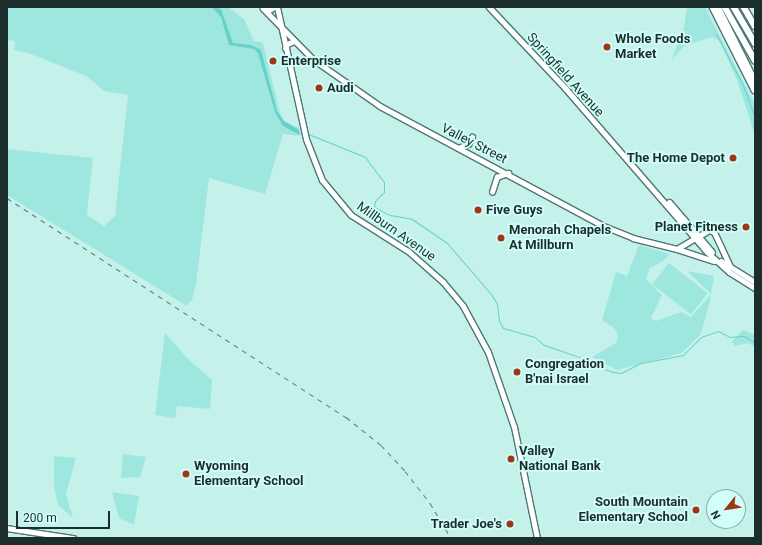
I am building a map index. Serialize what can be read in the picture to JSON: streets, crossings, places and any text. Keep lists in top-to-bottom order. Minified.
{"streets":{"main road":["Springfield Avenue","Valley Street","Millburn Avenue"]},"crossings":[["Valley Street","Millburn Avenue"]],"places":["Whole Foods Market","Enterprise","Audi","The Home Depot","Five Guys","Planet Fitness","Menorah Chapels At Millburn","Congregation B'nai Israel","Valley National Bank","Wyoming Elementary School","South Mountain Elementary School","Trader Joe's"],"scale_bar":"200 m","north":"bottom left"}
